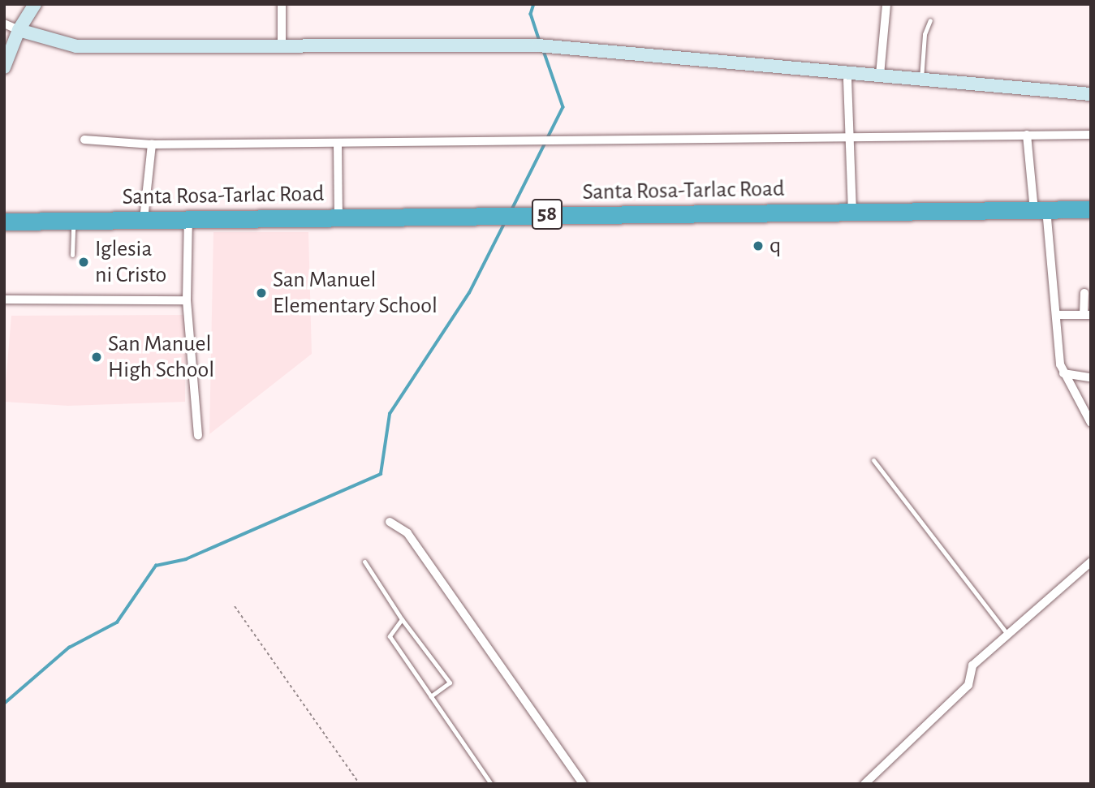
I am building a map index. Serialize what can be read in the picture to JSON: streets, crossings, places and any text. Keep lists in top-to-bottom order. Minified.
{"streets":{"highway":["Santa Rosa-Tarlac Road","58"]},"places":["q","Iglesia ni Cristo","San Manuel Elementary School","San Manuel High School"]}
